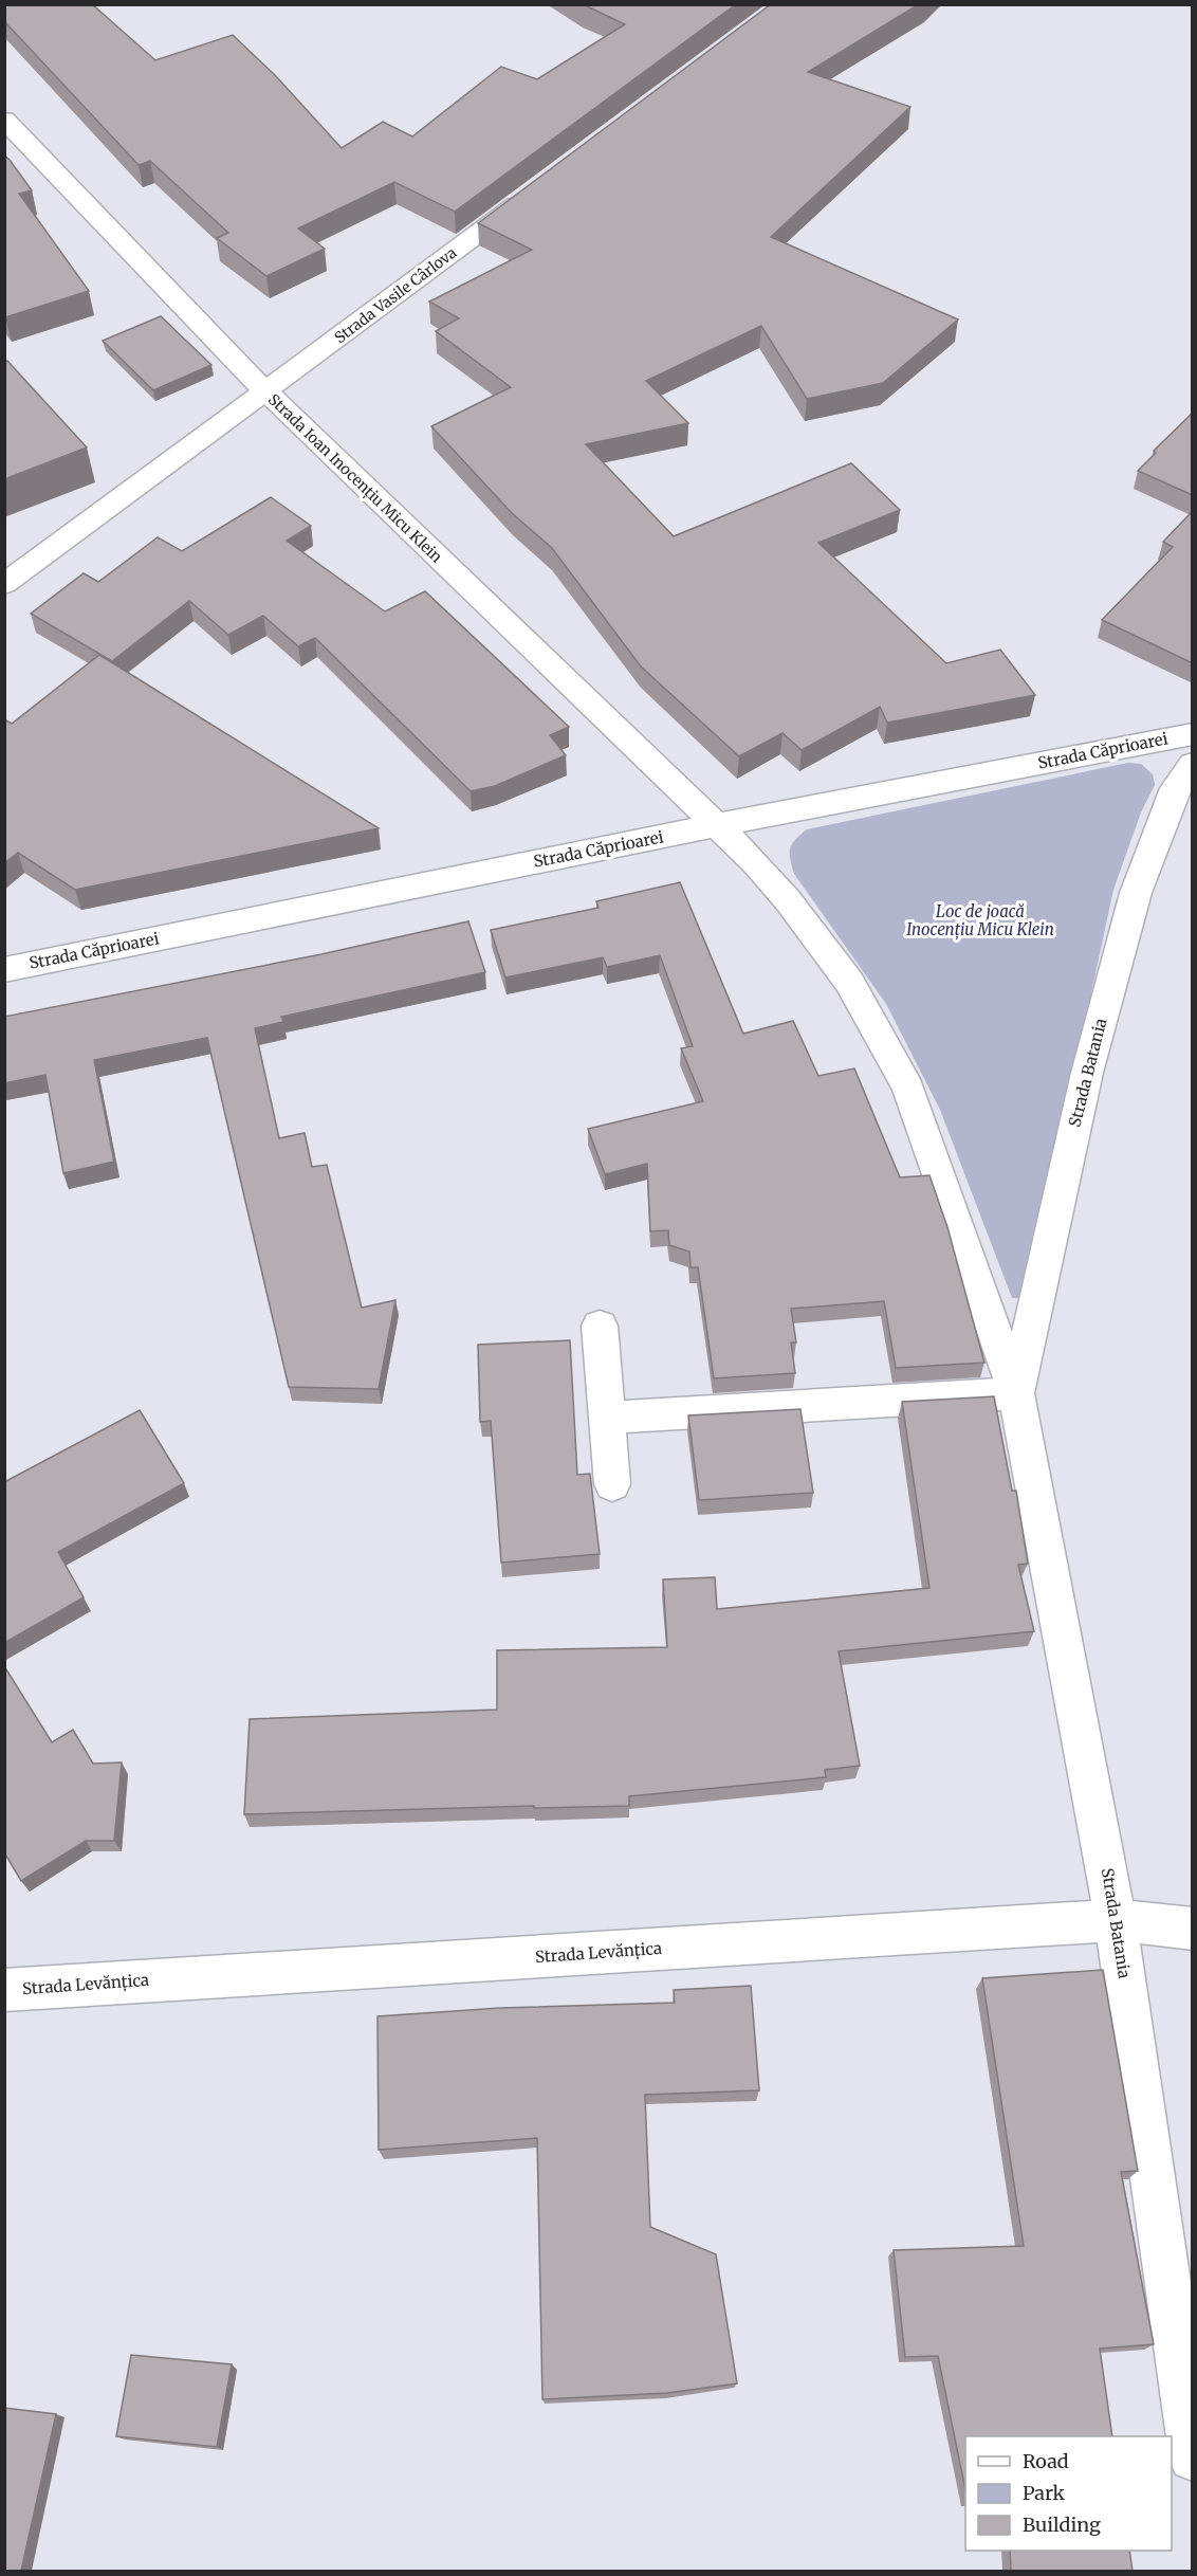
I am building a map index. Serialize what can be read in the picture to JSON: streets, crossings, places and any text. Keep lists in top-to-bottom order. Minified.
{"streets":{"street":["Strada Vasile Cârlova","Strada Ioan Inocențiu Micu Klein","Strada Căprioarei","Strada Batania","Strada Levănțica"]},"crossings":[["Strada Vasile Cârlova","Strada Ioan Inocențiu Micu Klein"],["Strada Ioan Inocențiu Micu Klein","Strada Căprioarei"],["Strada Ioan Inocențiu Micu Klein","Strada Batania"],["Strada Căprioarei","Strada Batania"],["Strada Batania","Strada Levănțica"]],"parks":["Loc de joacă Inocențiu Micu Klein"],"legend":["Road","Park","Building"]}
